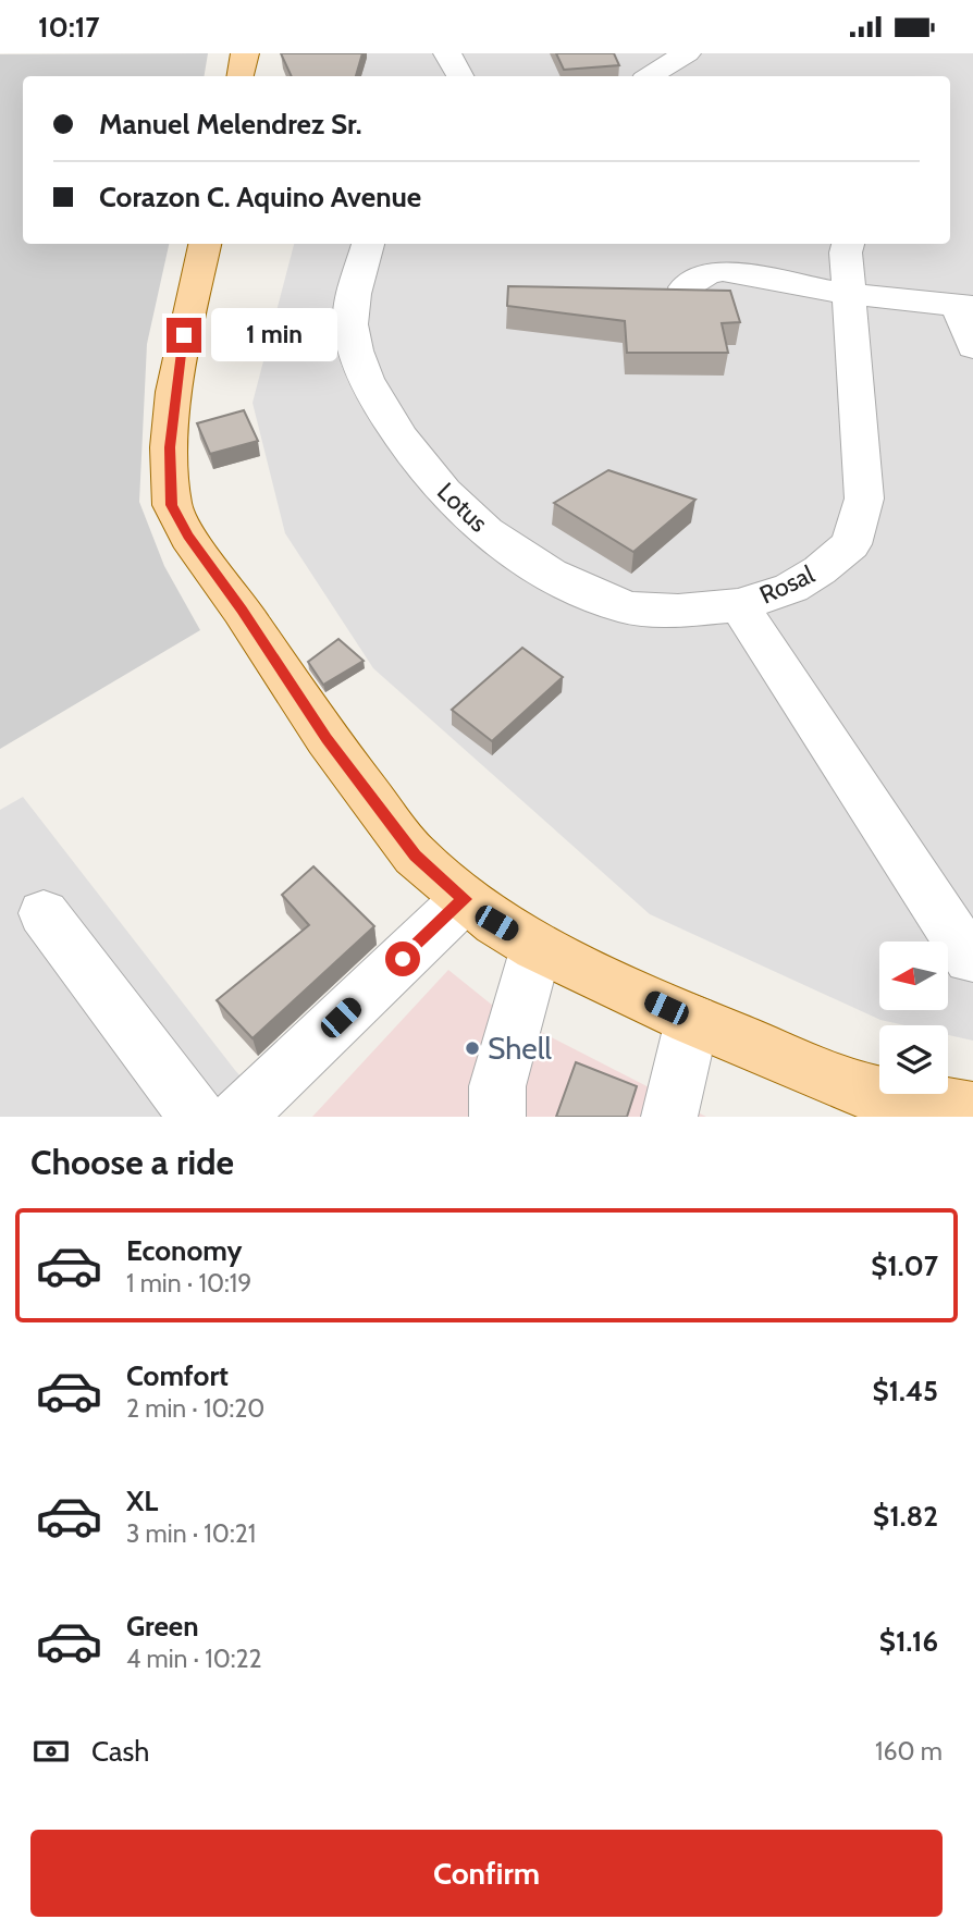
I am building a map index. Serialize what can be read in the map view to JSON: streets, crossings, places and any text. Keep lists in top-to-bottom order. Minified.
{"streets":{"street":["Lotus","Rosal"]},"crossings":[["Lotus","Rosal"]],"places":["Shell"],"north":"left","page":{"status":"10:17","banner":["Manuel Melendrez Sr.","Corazon C. Aquino Avenue"],"bubble":"1 min","heading":"Choose a ride","list":[{"name":"Economy","note":"1 min · 10:19","value":"$1.07"},{"name":"Comfort","note":"2 min · 10:20","value":"$1.45"},{"name":"XL","note":"3 min · 10:21","value":"$1.82"},{"name":"Green","note":"4 min · 10:22","value":"$1.16"}],"pay":["Cash","160 m"],"buttons":"Confirm"}}
